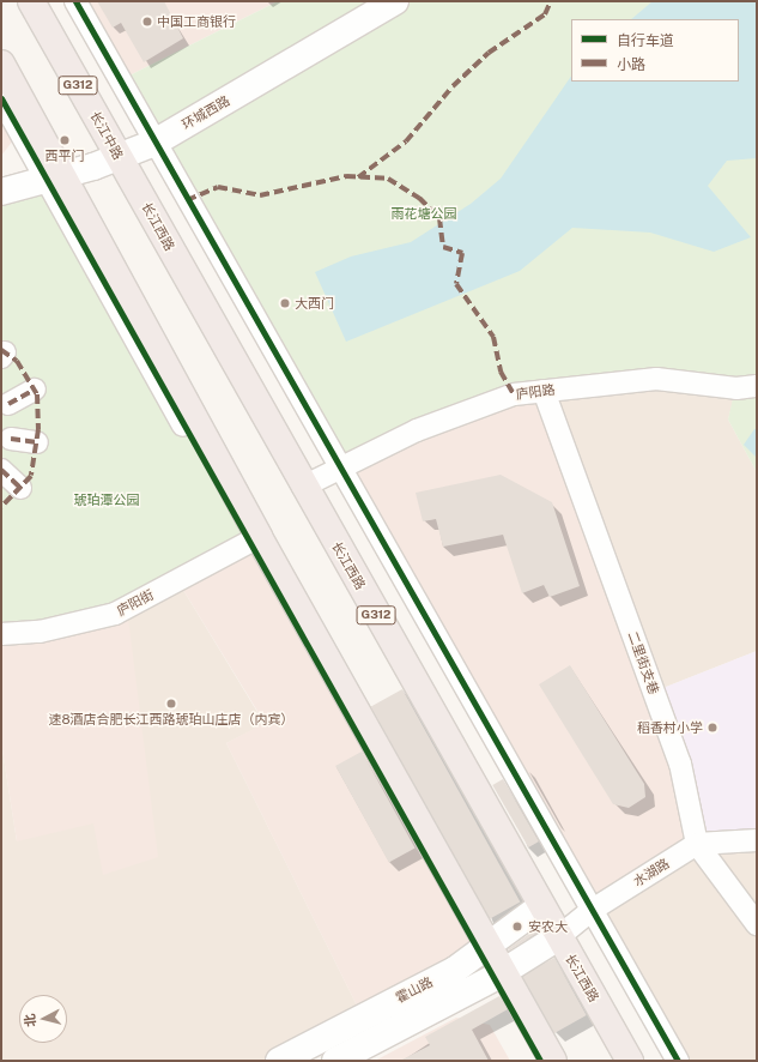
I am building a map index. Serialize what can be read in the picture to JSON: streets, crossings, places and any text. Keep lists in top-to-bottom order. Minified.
{"streets":{"highway":["G312","长江中路","长江西路"],"main road":["环城西路","霍山路"],"street":["庐阳路","庐阳街","二里街支巷","水湖路"]},"crossings":[["环城西路","长江中路"],["环城西路","长江西路"],["长江中路","长江西路"],["长江西路","庐阳路"],["长江西路","水湖路"],["长江西路","霍山路"],["庐阳路","二里街支巷"],["二里街支巷","水湖路"],["水湖路","霍山路"]],"parks":["雨花塘公园","琥珀潭公园"],"places":["中国工商银行","西平门","大西门","速8酒店合肥长江西路琥珀山庄店（内宾）","稻香村小学","安农大"],"legend":["自行车道","小路"],"north":"left"}
